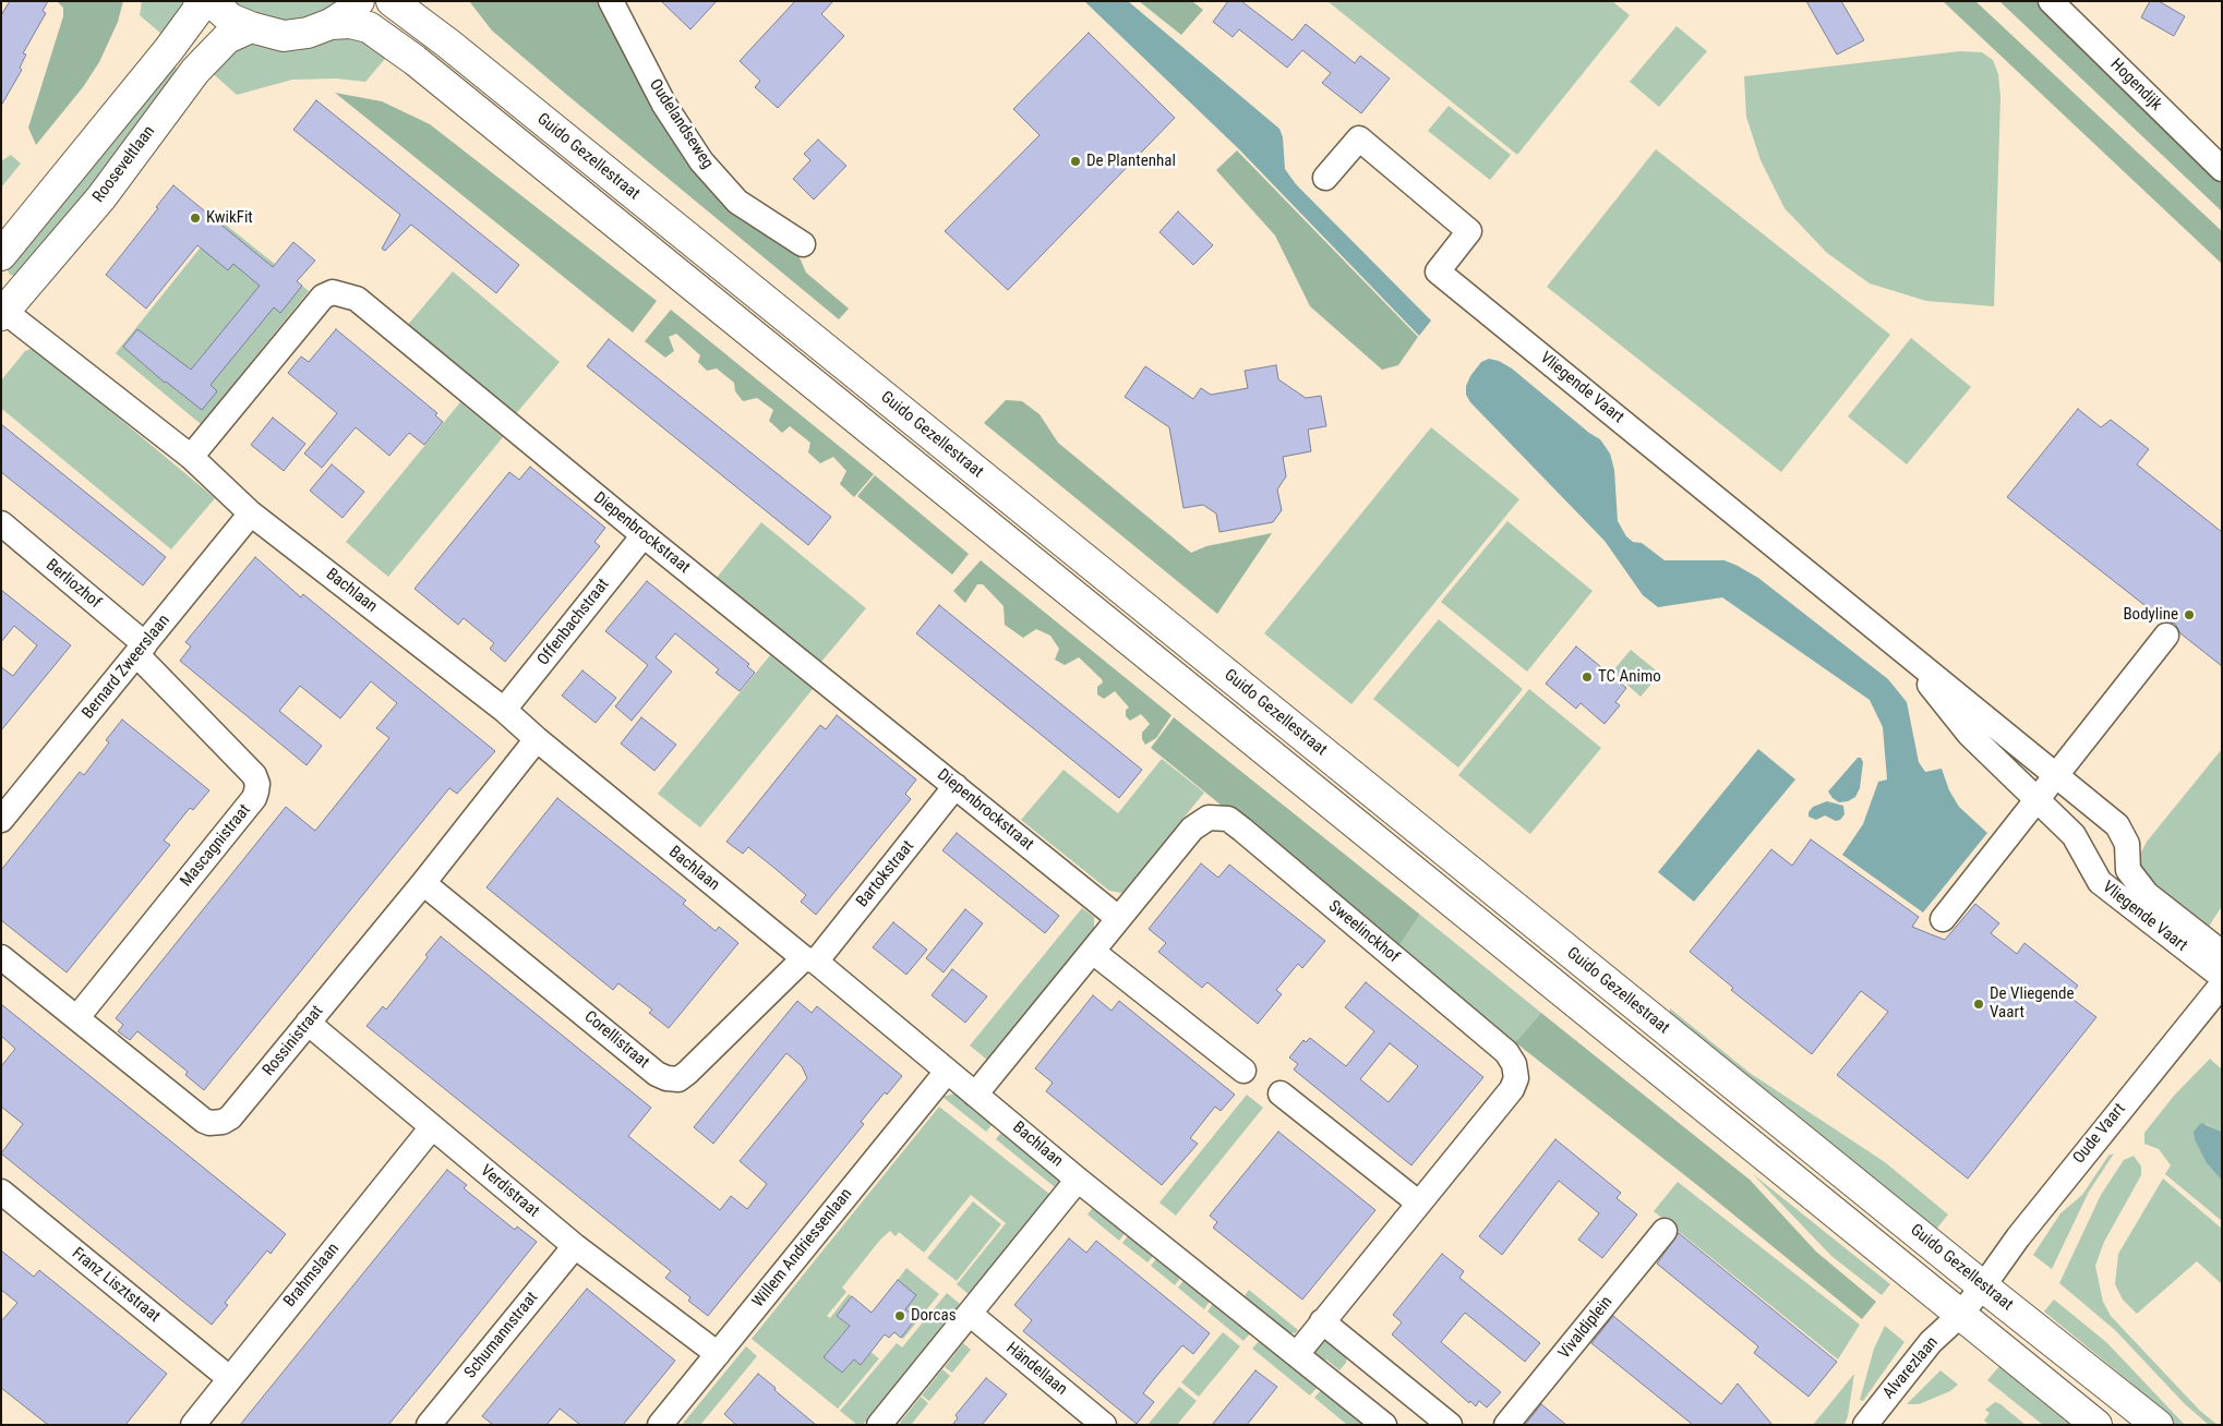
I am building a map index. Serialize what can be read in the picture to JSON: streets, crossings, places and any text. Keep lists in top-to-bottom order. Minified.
{"streets":{"main road":["Guido Gezellestraat","Rooseveltlaan"],"street":["Hogendijk","Oudelandseweg","Vliegende Vaart","Diepenbrockstraat","Berliozhof","Bachlaan","Offenbachstraat","Bernard Zweerslaan","Mascagnistraat","Bartokstraat","Sweelinckhof","Corellistraat","Rossinistraat","Oude Vaart","Verdistraat","Willem Andriessenlaan","Brahmslaan","Franz Lisztstraat","Vivaldiplein","Schumannstraat","Alvarezlaan","Händellaan"]},"crossings":[["Guido Gezellestraat","Oude Vaart"],["Guido Gezellestraat","Alvarezlaan"],["Rooseveltlaan","Bachlaan"],["Diepenbrockstraat","Bachlaan"],["Diepenbrockstraat","Offenbachstraat"],["Diepenbrockstraat","Bartokstraat"],["Diepenbrockstraat","Sweelinckhof"],["Berliozhof","Bernard Zweerslaan"],["Berliozhof","Mascagnistraat"],["Bachlaan","Offenbachstraat"],["Bachlaan","Bernard Zweerslaan"],["Bachlaan","Bartokstraat"],["Bachlaan","Sweelinckhof"],["Bachlaan","Corellistraat"],["Bachlaan","Rossinistraat"],["Bachlaan","Willem Andriessenlaan"],["Bernard Zweerslaan","Mascagnistraat"],["Mascagnistraat","Rossinistraat"],["Bartokstraat","Corellistraat"],["Corellistraat","Rossinistraat"],["Rossinistraat","Verdistraat"],["Oude Vaart","Alvarezlaan"],["Verdistraat","Willem Andriessenlaan"],["Verdistraat","Brahmslaan"],["Verdistraat","Schumannstraat"],["Brahmslaan","Franz Lisztstraat"]],"places":["De Plantenhal","KwikFit","Bodyline","TC Animo","De Vliegende Vaart","Dorcas"]}
